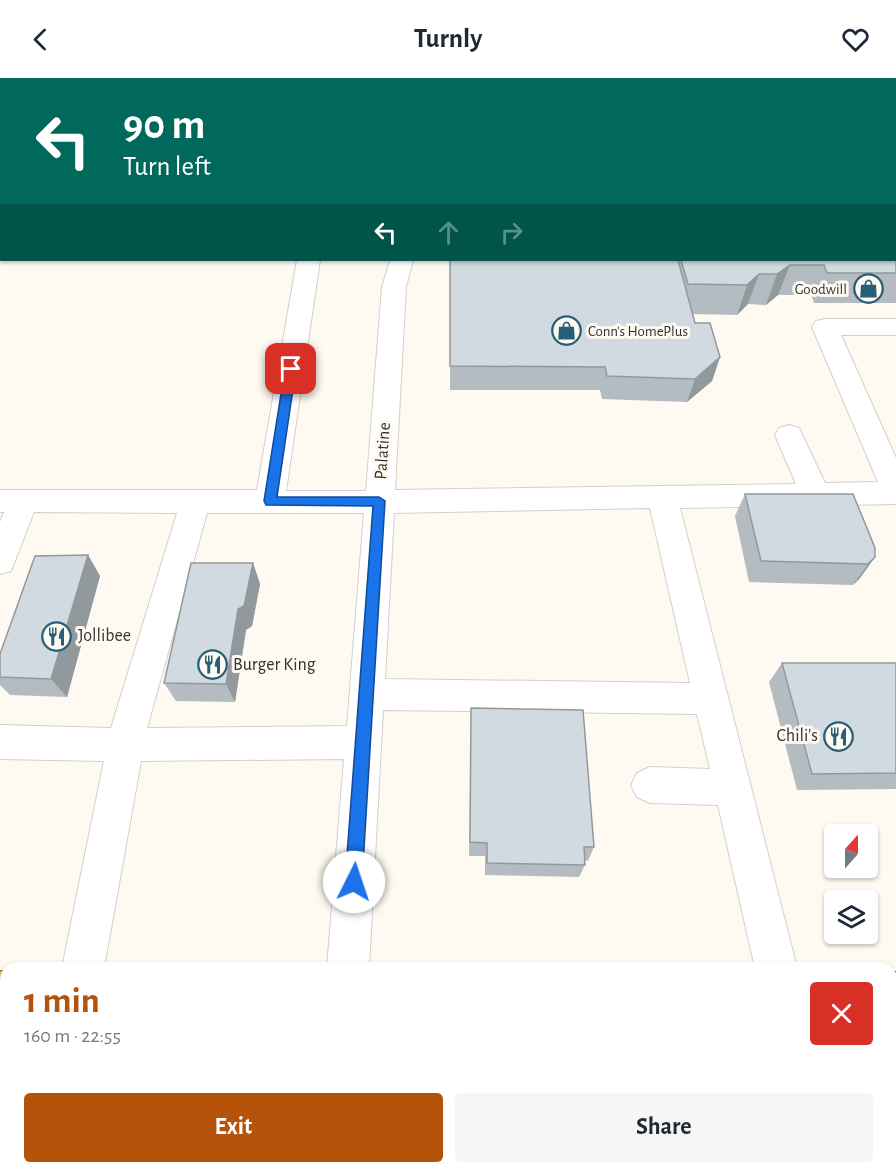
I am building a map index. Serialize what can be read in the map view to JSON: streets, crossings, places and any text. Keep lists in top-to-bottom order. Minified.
{"streets":{"street":["Palatine"]},"places":{"shop":["Goodwill","Conn's HomePlus"],"restaurant":["Jollibee","Burger King","Chili's"]},"north":"top","page":{"header":"Turnly","turn":["90 m","Turn left"],"heading":["1 min","160 m · 22:55"],"buttons":["Exit","Share"]}}
